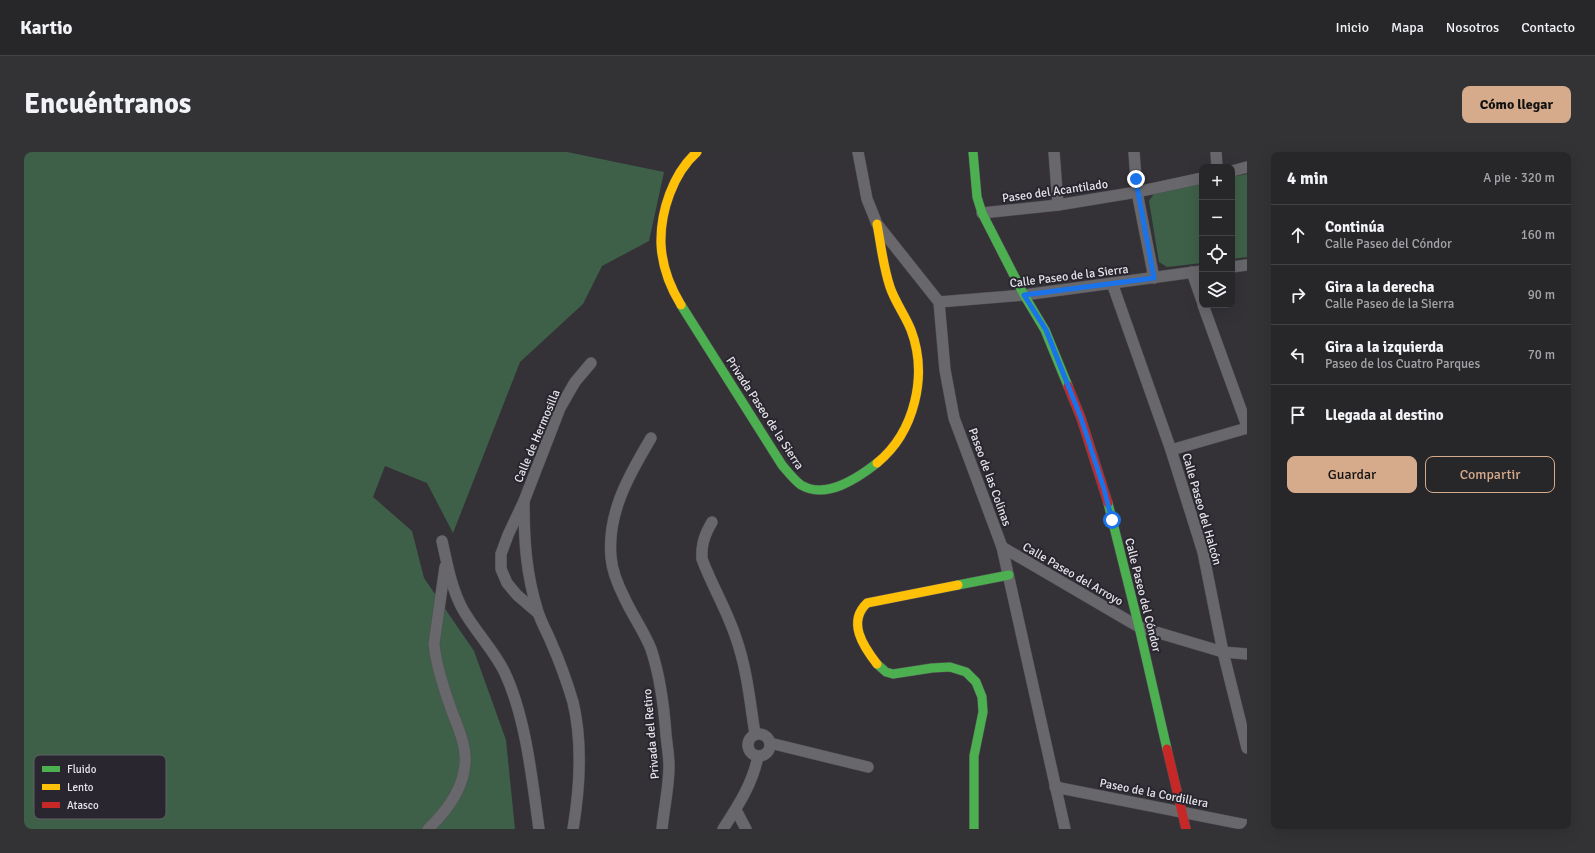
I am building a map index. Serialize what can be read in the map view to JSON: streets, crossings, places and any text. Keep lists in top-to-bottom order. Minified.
{"streets":{"street":["Paseo del Acantilado","Calle Paseo de la Sierra","Privada Paseo de la Sierra","Calle de Hermosilla","Paseo de las Colinas","Calle Paseo del Halcón","Calle Paseo del Arroyo","Calle Paseo del Cóndor","Privada del Retiro","Paseo de la Cordillera"]},"crossings":[["Paseo del Acantilado","Calle Paseo del Cóndor"],["Calle Paseo de la Sierra","Paseo de las Colinas"],["Calle Paseo de la Sierra","Calle Paseo del Halcón"],["Calle Paseo de la Sierra","Calle Paseo del Cóndor"],["Paseo de las Colinas","Calle Paseo del Arroyo"],["Paseo de las Colinas","Paseo de la Cordillera"],["Calle Paseo del Halcón","Calle Paseo del Arroyo"],["Calle Paseo del Arroyo","Calle Paseo del Cóndor"],["Calle Paseo del Cóndor","Paseo de la Cordillera"]],"legend":["Fluido","Lento","Atasco"],"page":{"header":"Kartio","nav":["Inicio","Mapa","Nosotros","Contacto"],"buttons":["Cómo llegar",["Guardar","Compartir"]],"title":"Encuéntranos","heading":["4 min","A pie · 320 m"],"map_buttons":["+","−"],"list":[["Continúa","Calle Paseo del Cóndor","160 m"],["Gira a la derecha","Calle Paseo de la Sierra","90 m"],["Gira a la izquierda","Paseo de los Cuatro Parques","70 m"],"Llegada al destino"]}}
